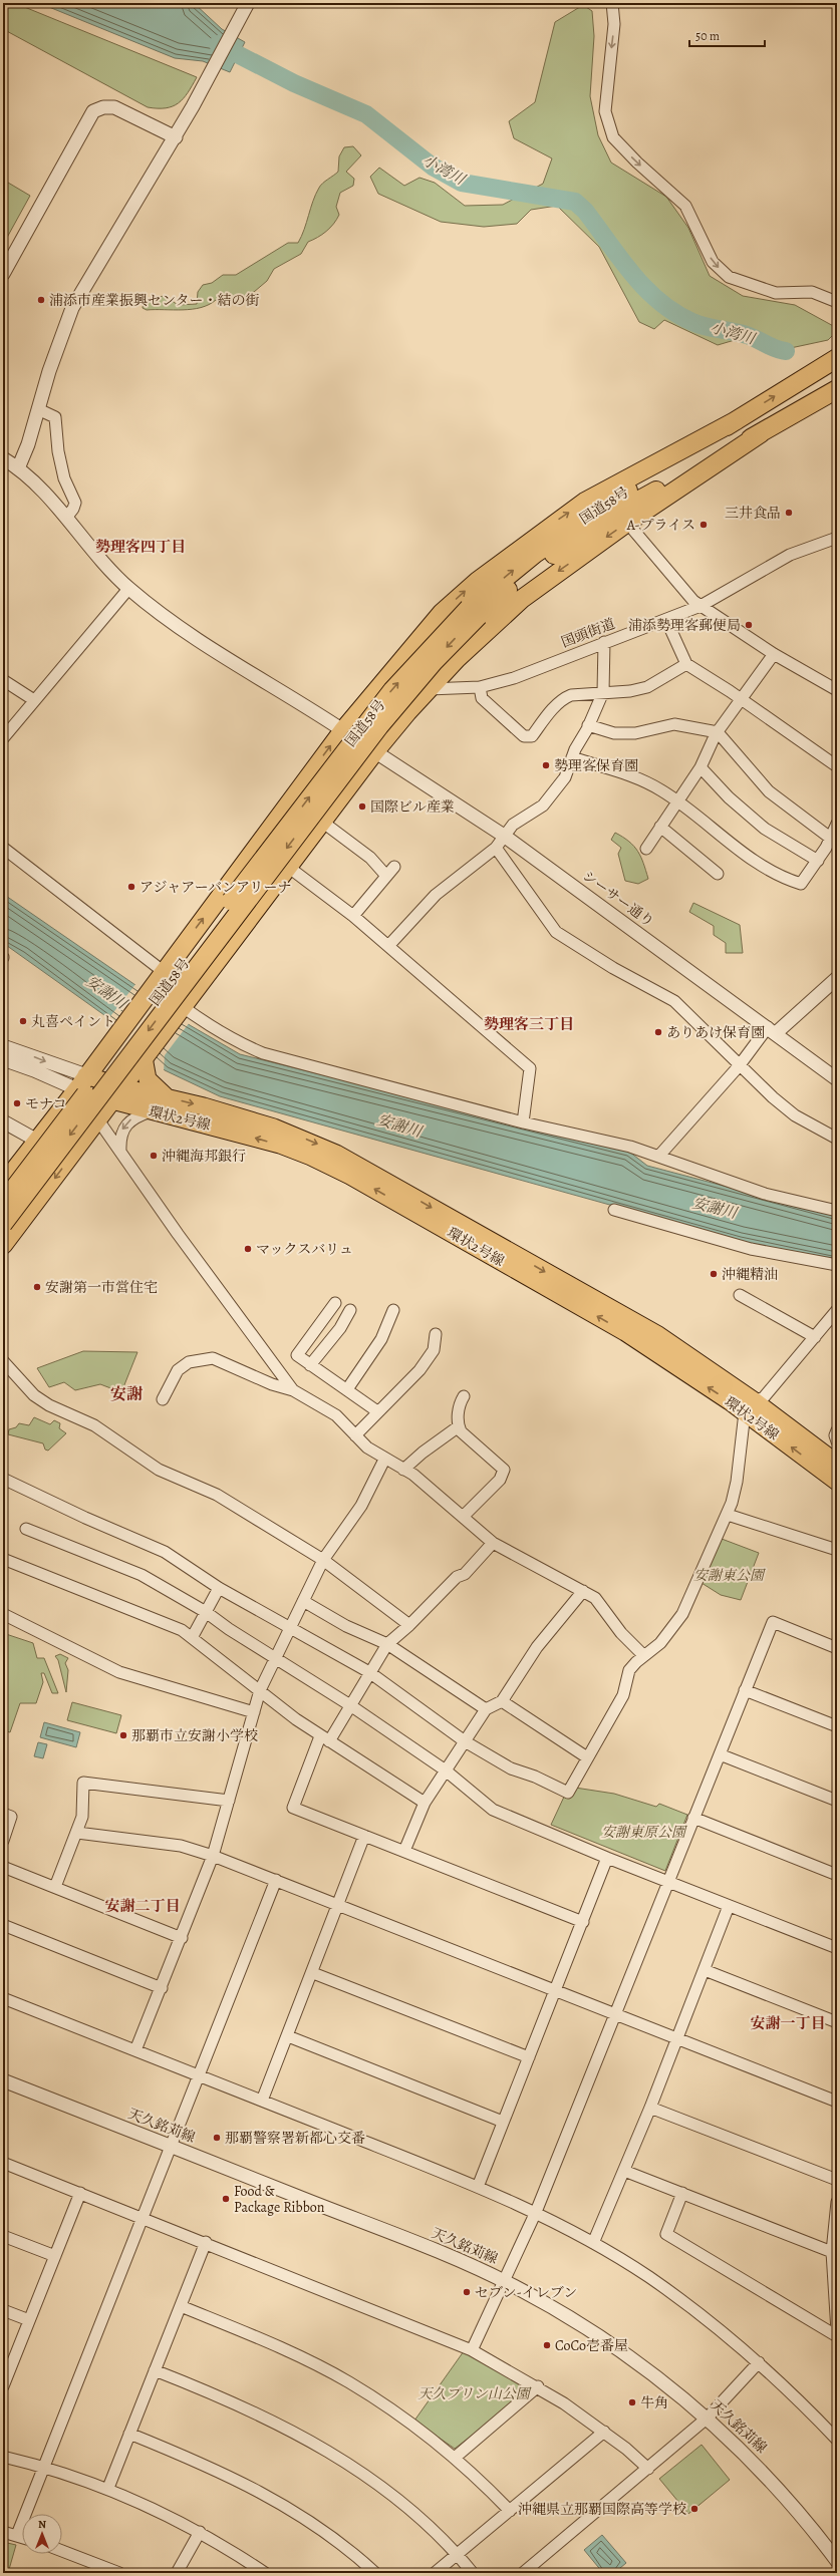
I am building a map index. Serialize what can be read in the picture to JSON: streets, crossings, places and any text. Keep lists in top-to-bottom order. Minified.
{"streets":{"highway":["国道58号"],"main road":["環状2号線"],"street":["国頭街道","シーサー通り","天久銘苅線"]},"districts":["勢理客四丁目","勢理客三丁目","安謝","安謝二丁目","安謝一丁目"],"water":["小湾川","安謝川"],"parks":["安謝東公園","安謝東原公園","天久プリン山公園"],"places":["浦添市産業振興センター・結の街","三井食品","A-プライス","浦添勢理客郵便局","勢理客保育園","国際ビル産業","アジャアーバンアリーナ","丸喜ペイント","ありあけ保育園","モナコ","沖縄海邦銀行","マックスバリュ","沖縄精油","安謝第一市営住宅","那覇市立安謝小学校","那覇警察署新都心交番","Food & Package Ribbon","セブン-イレブン","CoCo壱番屋","牛角","沖縄県立那覇国際高等学校"],"scale_bar":"50 m","north":"top"}
